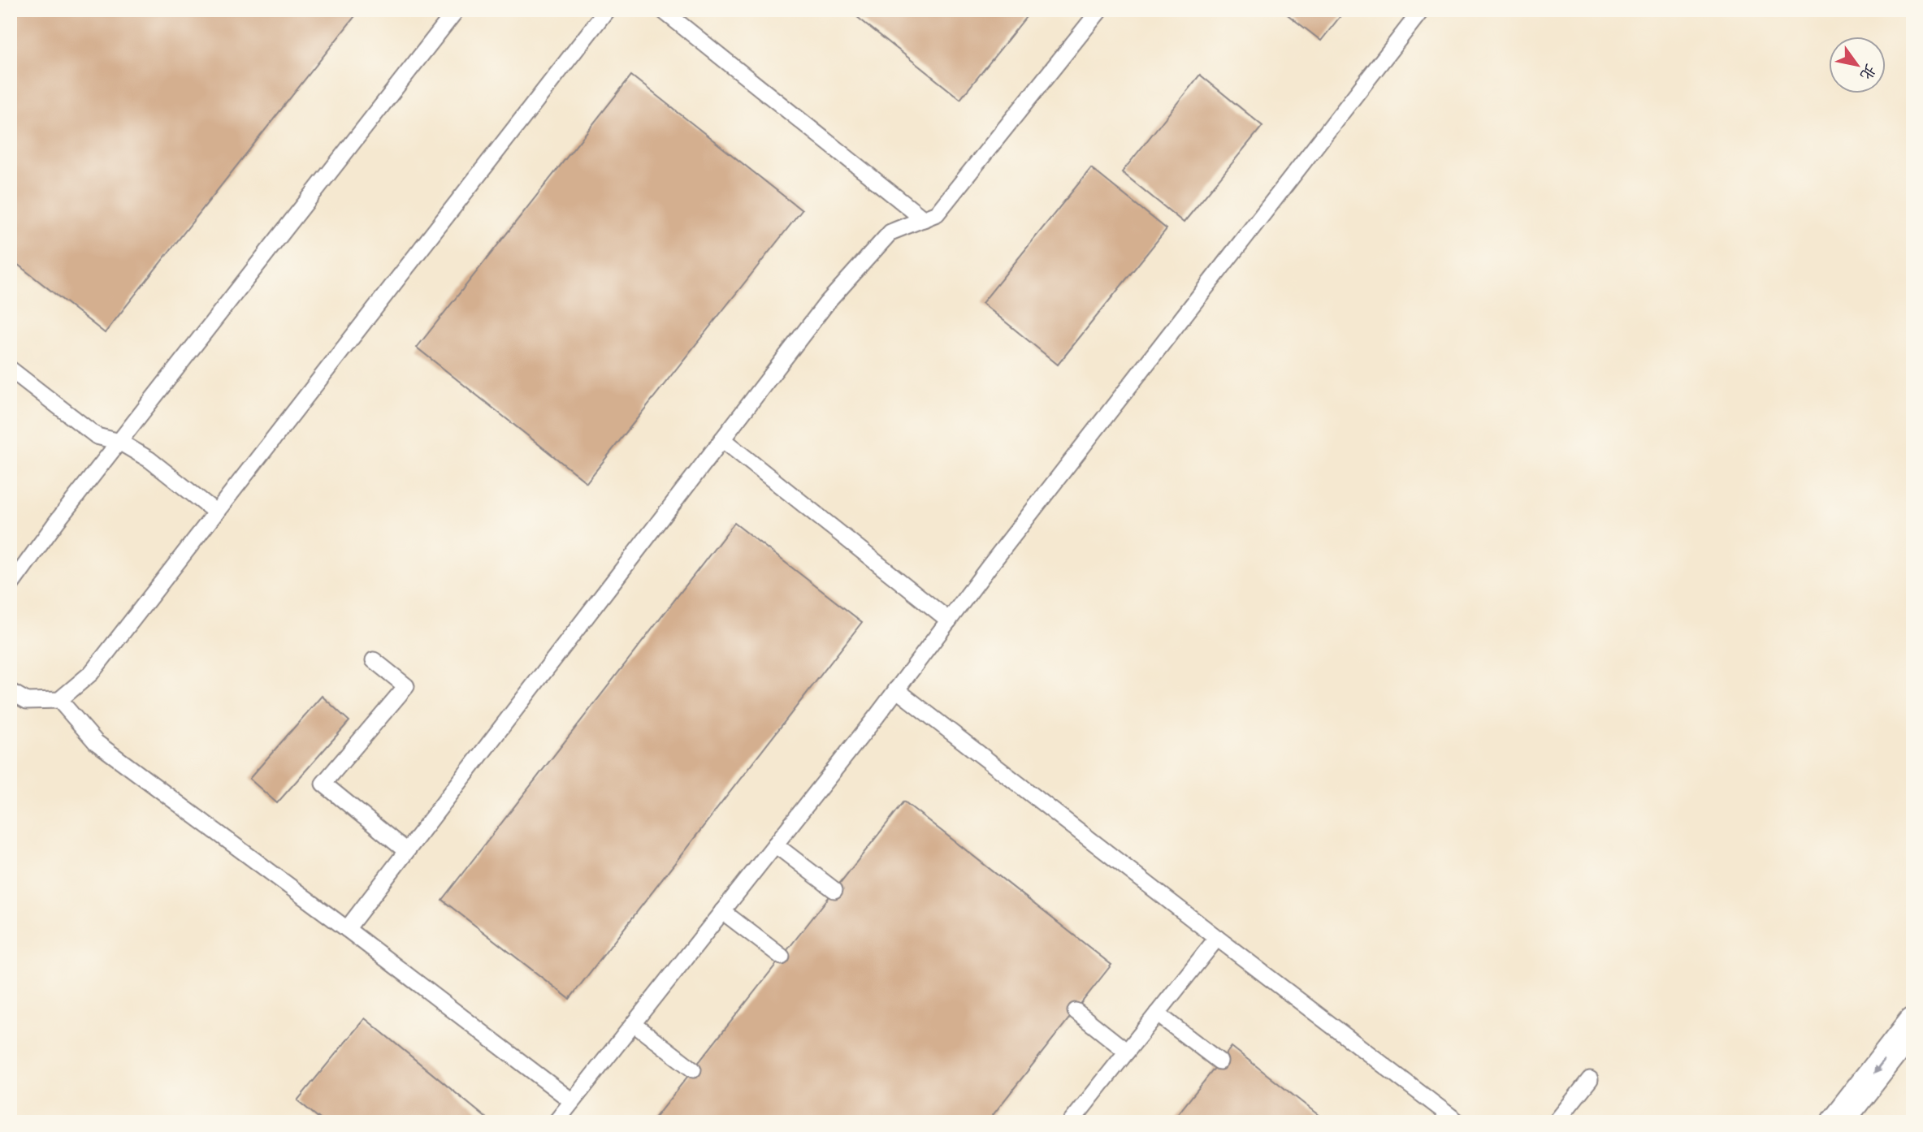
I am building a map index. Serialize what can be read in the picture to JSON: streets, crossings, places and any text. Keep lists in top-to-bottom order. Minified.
{"north":"bottom right"}
